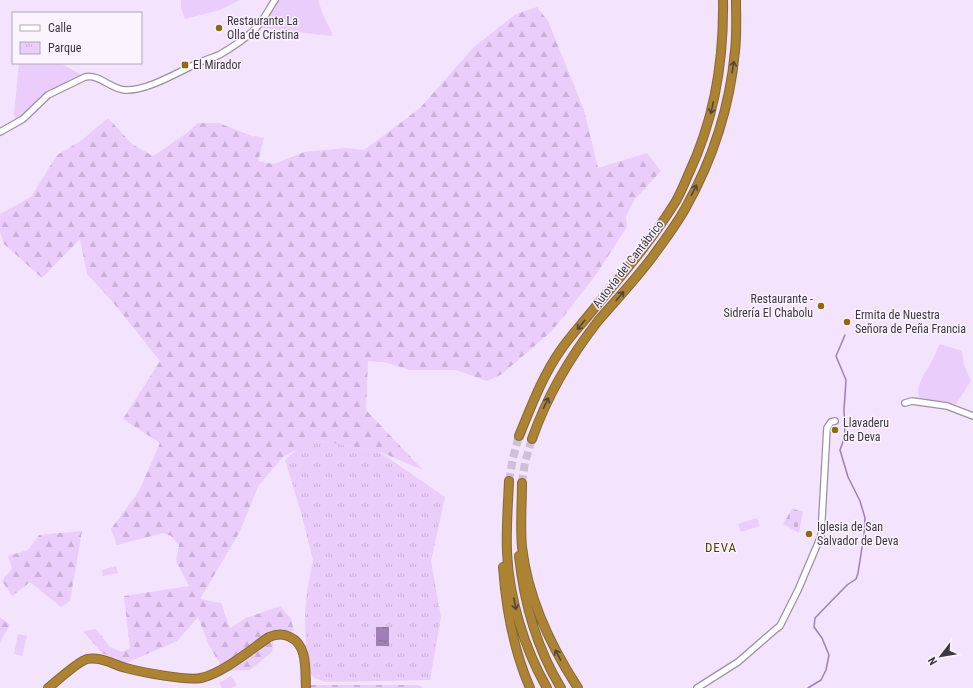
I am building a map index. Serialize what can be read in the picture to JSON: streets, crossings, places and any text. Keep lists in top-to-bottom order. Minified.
{"streets":{"highway":["Autovía del Cantábrico"]},"districts":["DEVA"],"places":{"other":["Restaurante La Olla de Cristina","Restaurante - Sidrería El Chabolu","Ermita de Nuestra Señora de Peña Francia","Llavaderu de Deva","Iglesia de San Salvador de Deva"],"transit":["El Mirador"]},"legend":["Calle","Parque"],"north":"bottom left"}
